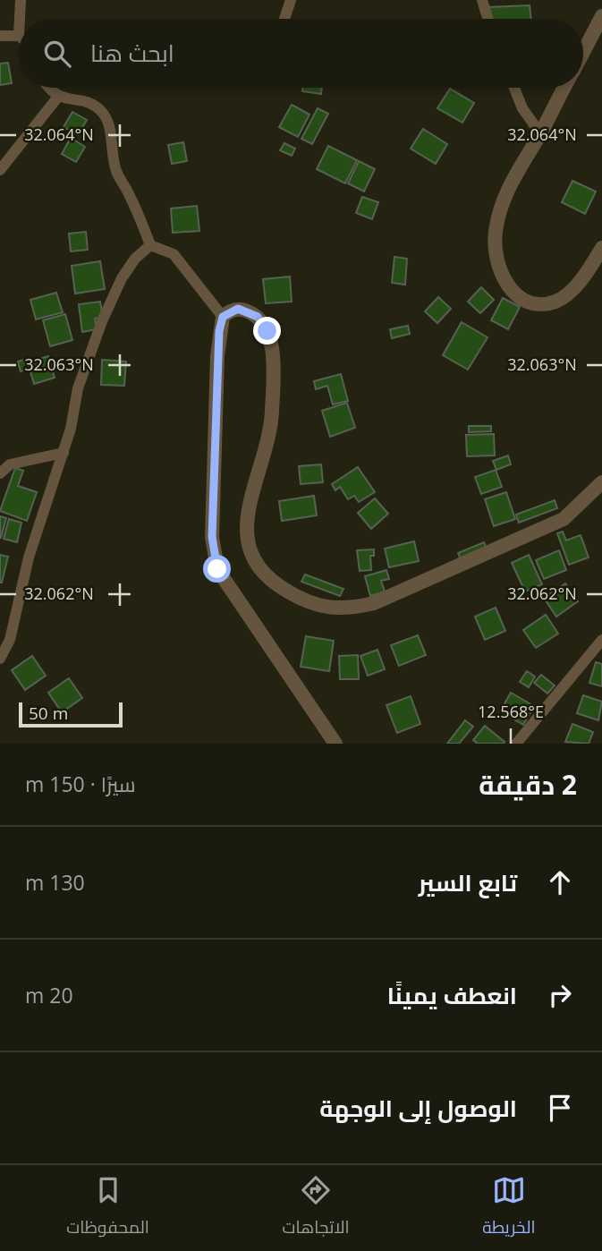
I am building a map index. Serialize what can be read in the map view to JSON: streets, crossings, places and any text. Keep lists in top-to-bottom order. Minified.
{"scale_bar":"50 m","page":{"search":"ابحث هنا","scale":"50 m","heading":["2 دقيقة","سيرًا · 150 m"],"list":[["تابع السير","130 m"],["انعطف يمينًا","20 m"],"الوصول إلى الوجهة"],"nav":["الخريطة","الاتجاهات","المحفوظات"]},"coordinates":["32.064°N","32.063°N","32.062°N","12.568°E"]}
